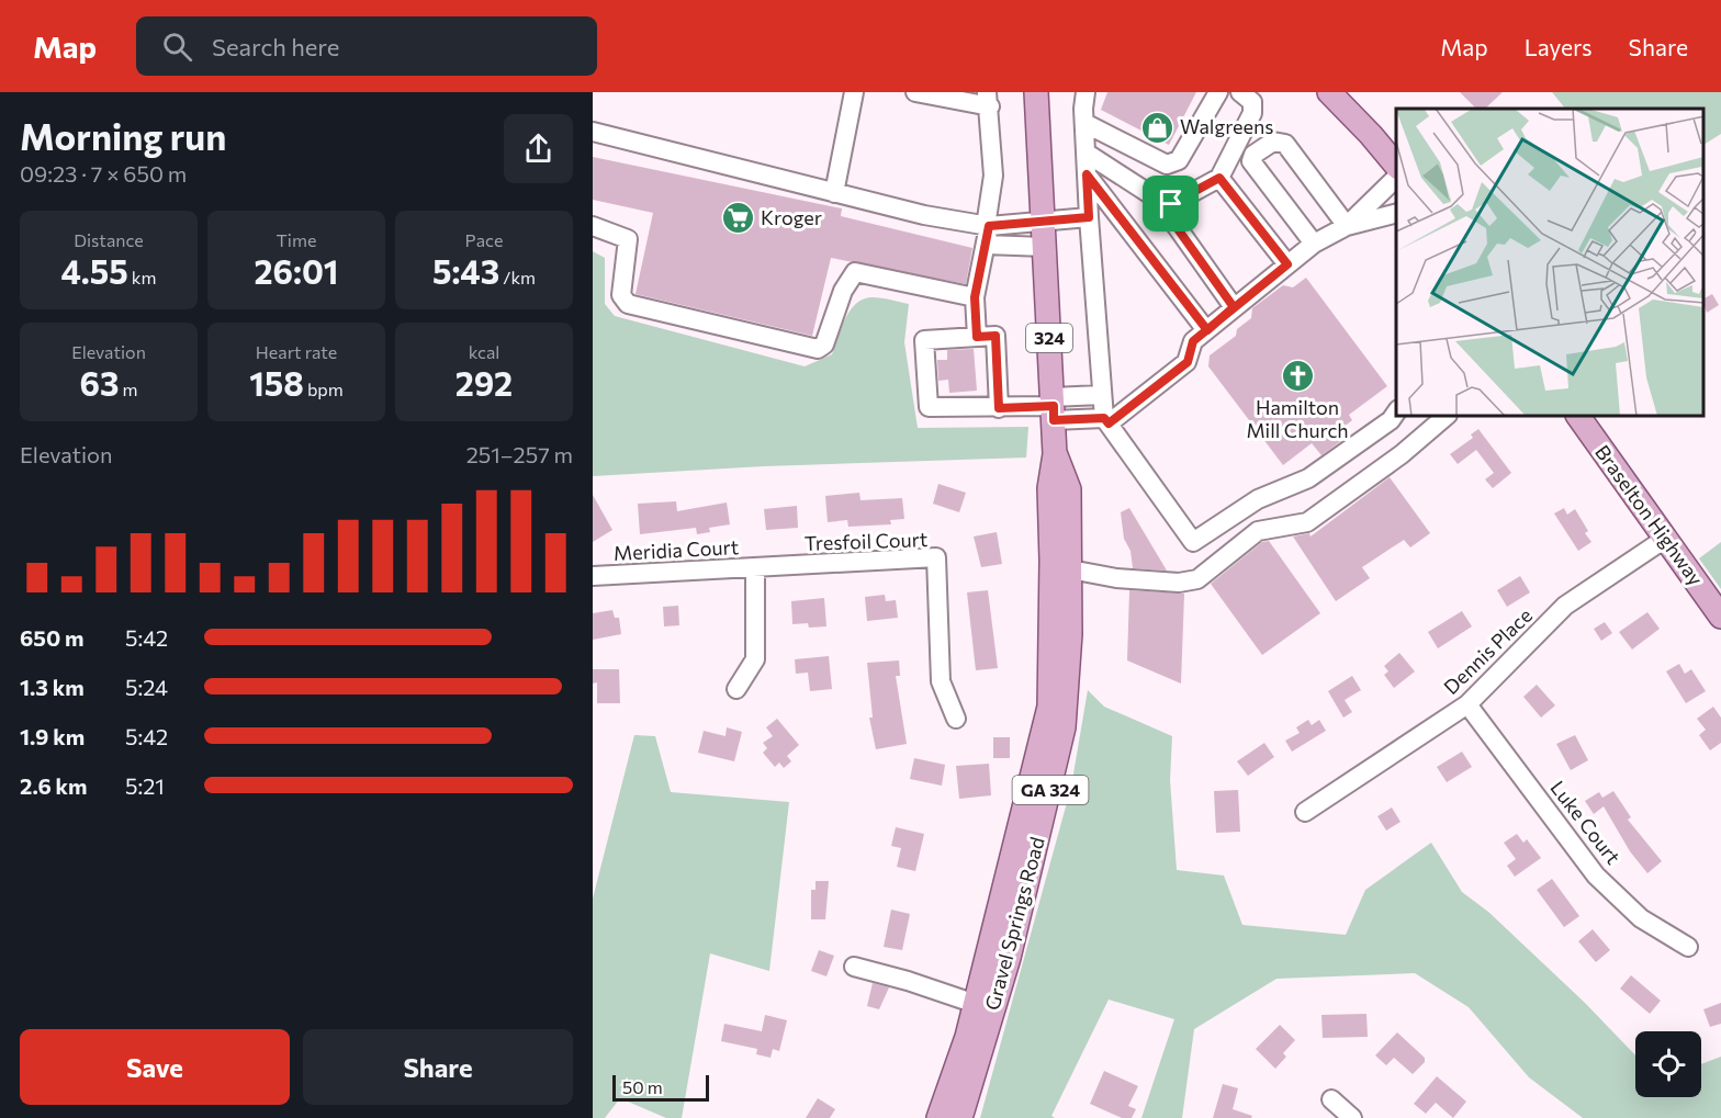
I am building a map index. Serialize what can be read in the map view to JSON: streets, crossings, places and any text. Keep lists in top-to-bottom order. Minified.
{"streets":{"main road":["324","Braselton Highway","GA 324","Gravel Springs Road"],"street":["Tresfoil Court","Meridia Court","Dennis Place","Luke Court"]},"crossings":[["Braselton Highway","Dennis Place"],["Tresfoil Court","Meridia Court"],["Dennis Place","Luke Court"]],"places":{"shop":["Walgreens"],"supermarket":["Kroger"],"church":["Hamilton Mill Church"]},"scale_bar":"50 m","page":{"header":"Map","search":"Search here","nav":["Map","Layers","Share"],"heading":["Morning run","09:23 · 7 × 650 m"],"stats":[["Distance","4.55 km"],["Time","26:01"],["Pace","5:43 /km"],["Elevation","63 m"],["Heart rate","158 bpm"],["kcal","292"]],"chart":["Elevation","251–257 m"],"list":[{"name":"650 m","note":"5:42"},{"name":"1.3 km","note":"5:24"},{"name":"1.9 km","note":"5:42"},{"name":"2.6 km","note":"5:21"}],"buttons":["Save","Share"],"scale":"50 m"}}
